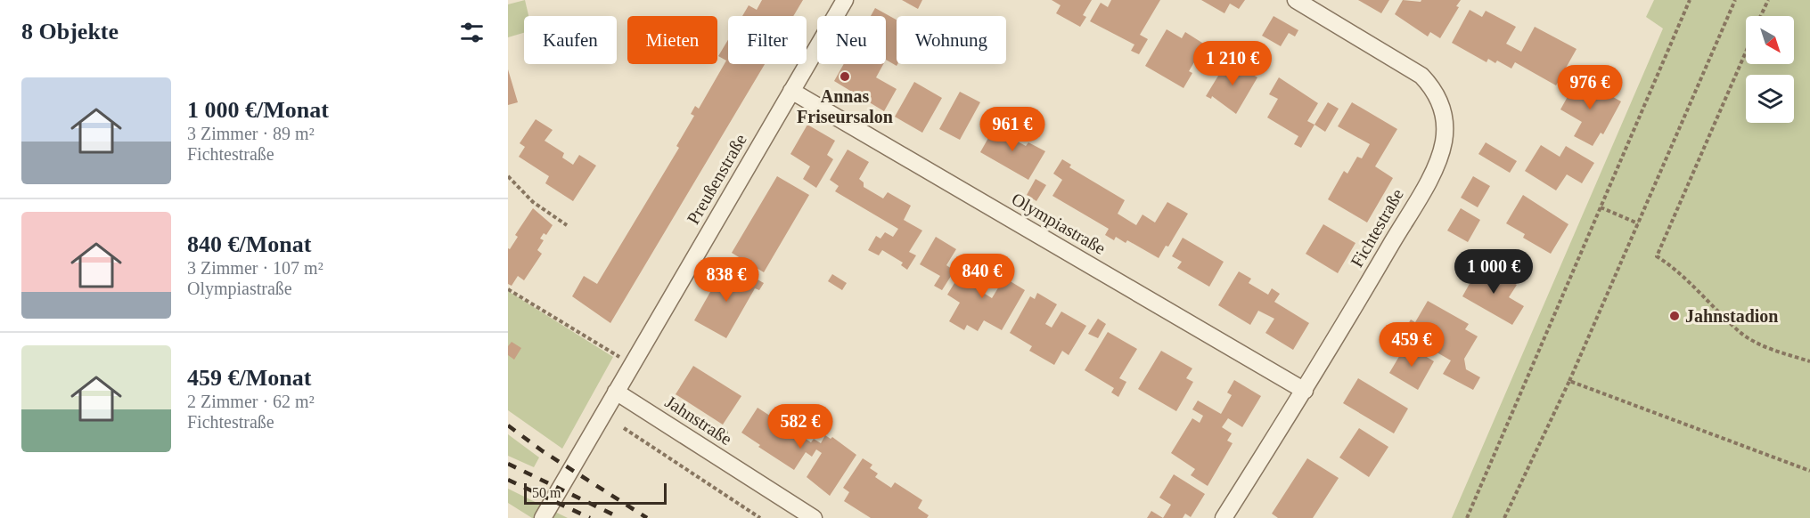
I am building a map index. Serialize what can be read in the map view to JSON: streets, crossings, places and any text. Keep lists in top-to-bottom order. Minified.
{"streets":{"street":["Preußenstraße","Olympiastraße","Fichtestraße","Jahnstraße"]},"crossings":[["Preußenstraße","Olympiastraße"],["Preußenstraße","Jahnstraße"],["Olympiastraße","Fichtestraße"]],"places":["Annas Friseursalon","Jahnstadion"],"scale_bar":"50 m","north":"bottom right","page":{"heading":"8 Objekte","chip":["Kaufen","Mieten","Filter","Neu","Wohnung"],"price":["1 210 €","976 €","961 €","1 000 €","840 €","838 €","459 €","582 €"],"list":[{"name":"1 000 €/Monat","note":"3 Zimmer · 89 m² · Fichtestraße"},{"name":"840 €/Monat","note":"3 Zimmer · 107 m² · Olympiastraße"},{"name":"459 €/Monat","note":"2 Zimmer · 62 m² · Fichtestraße"}],"scale":"50 m"}}
